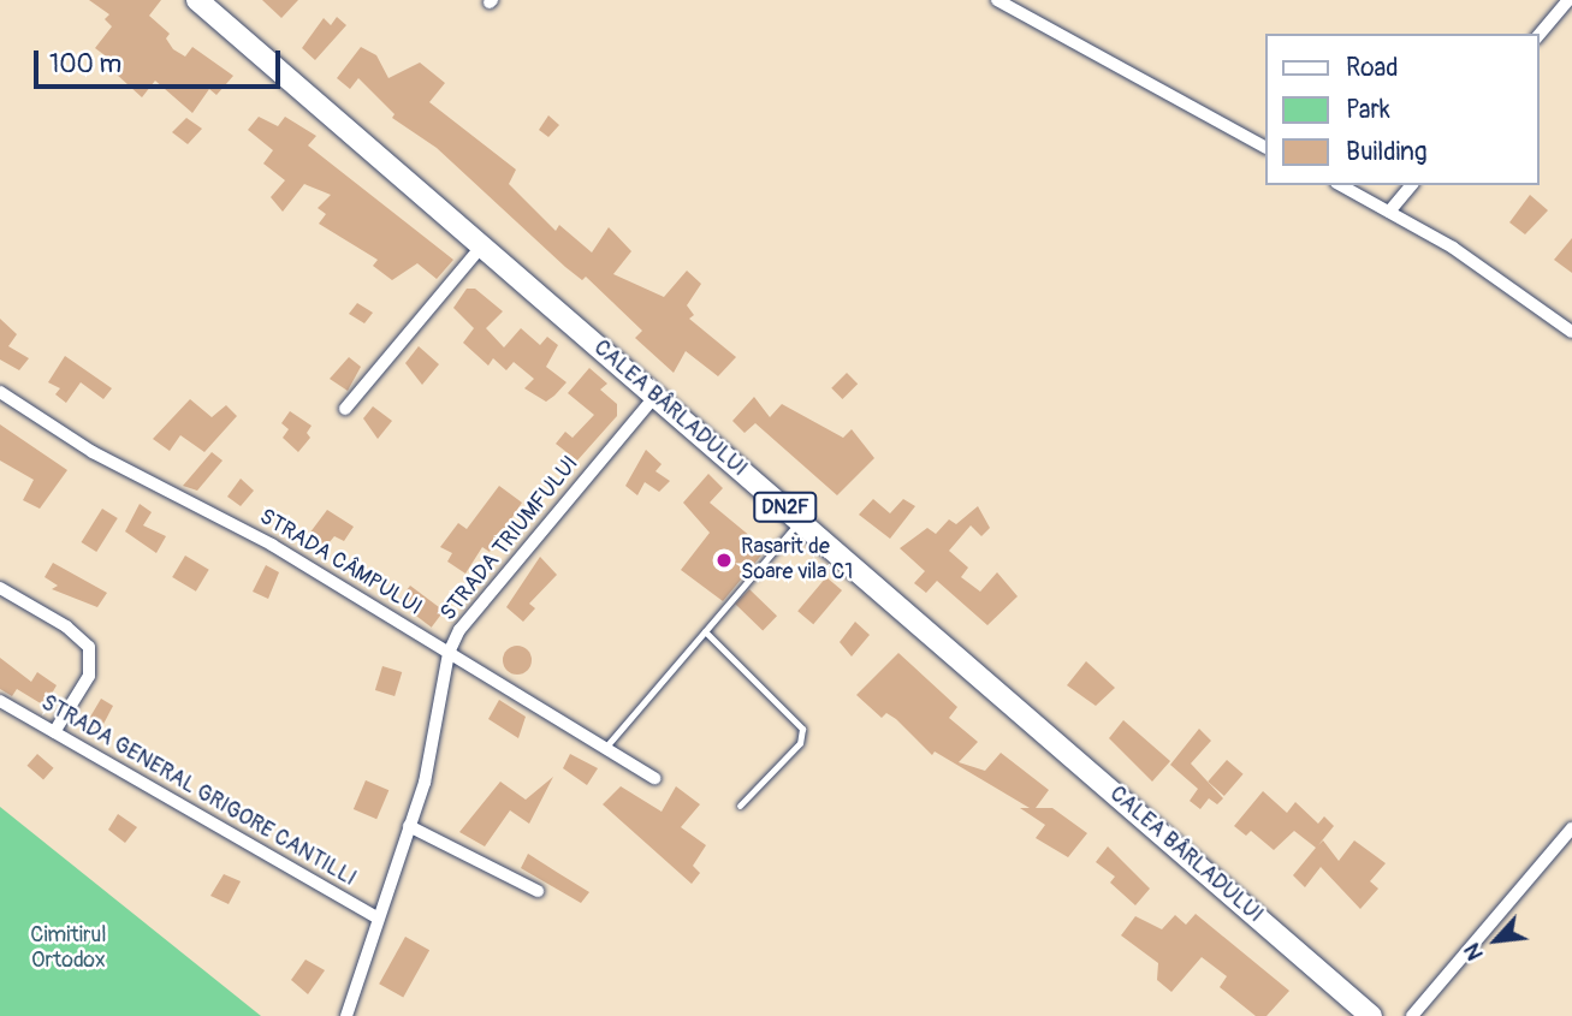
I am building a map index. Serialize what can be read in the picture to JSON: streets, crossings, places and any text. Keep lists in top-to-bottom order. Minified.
{"streets":{"main road":["CALEA BÂRLADULUI","DN2F"],"street":["STRADA TRIUMFULUI","STRADA CÂMPULUI","STRADA GENERAL GRIGORE CANTILLI"]},"crossings":[["CALEA BÂRLADULUI","STRADA TRIUMFULUI"],["STRADA TRIUMFULUI","STRADA CÂMPULUI"],["STRADA TRIUMFULUI","STRADA GENERAL GRIGORE CANTILLI"]],"parks":["Cimitirul Ortodox"],"places":["Rasarit de Soare vila C1"],"legend":["Road","Park","Building"],"scale_bar":"100 m","north":"bottom left"}
